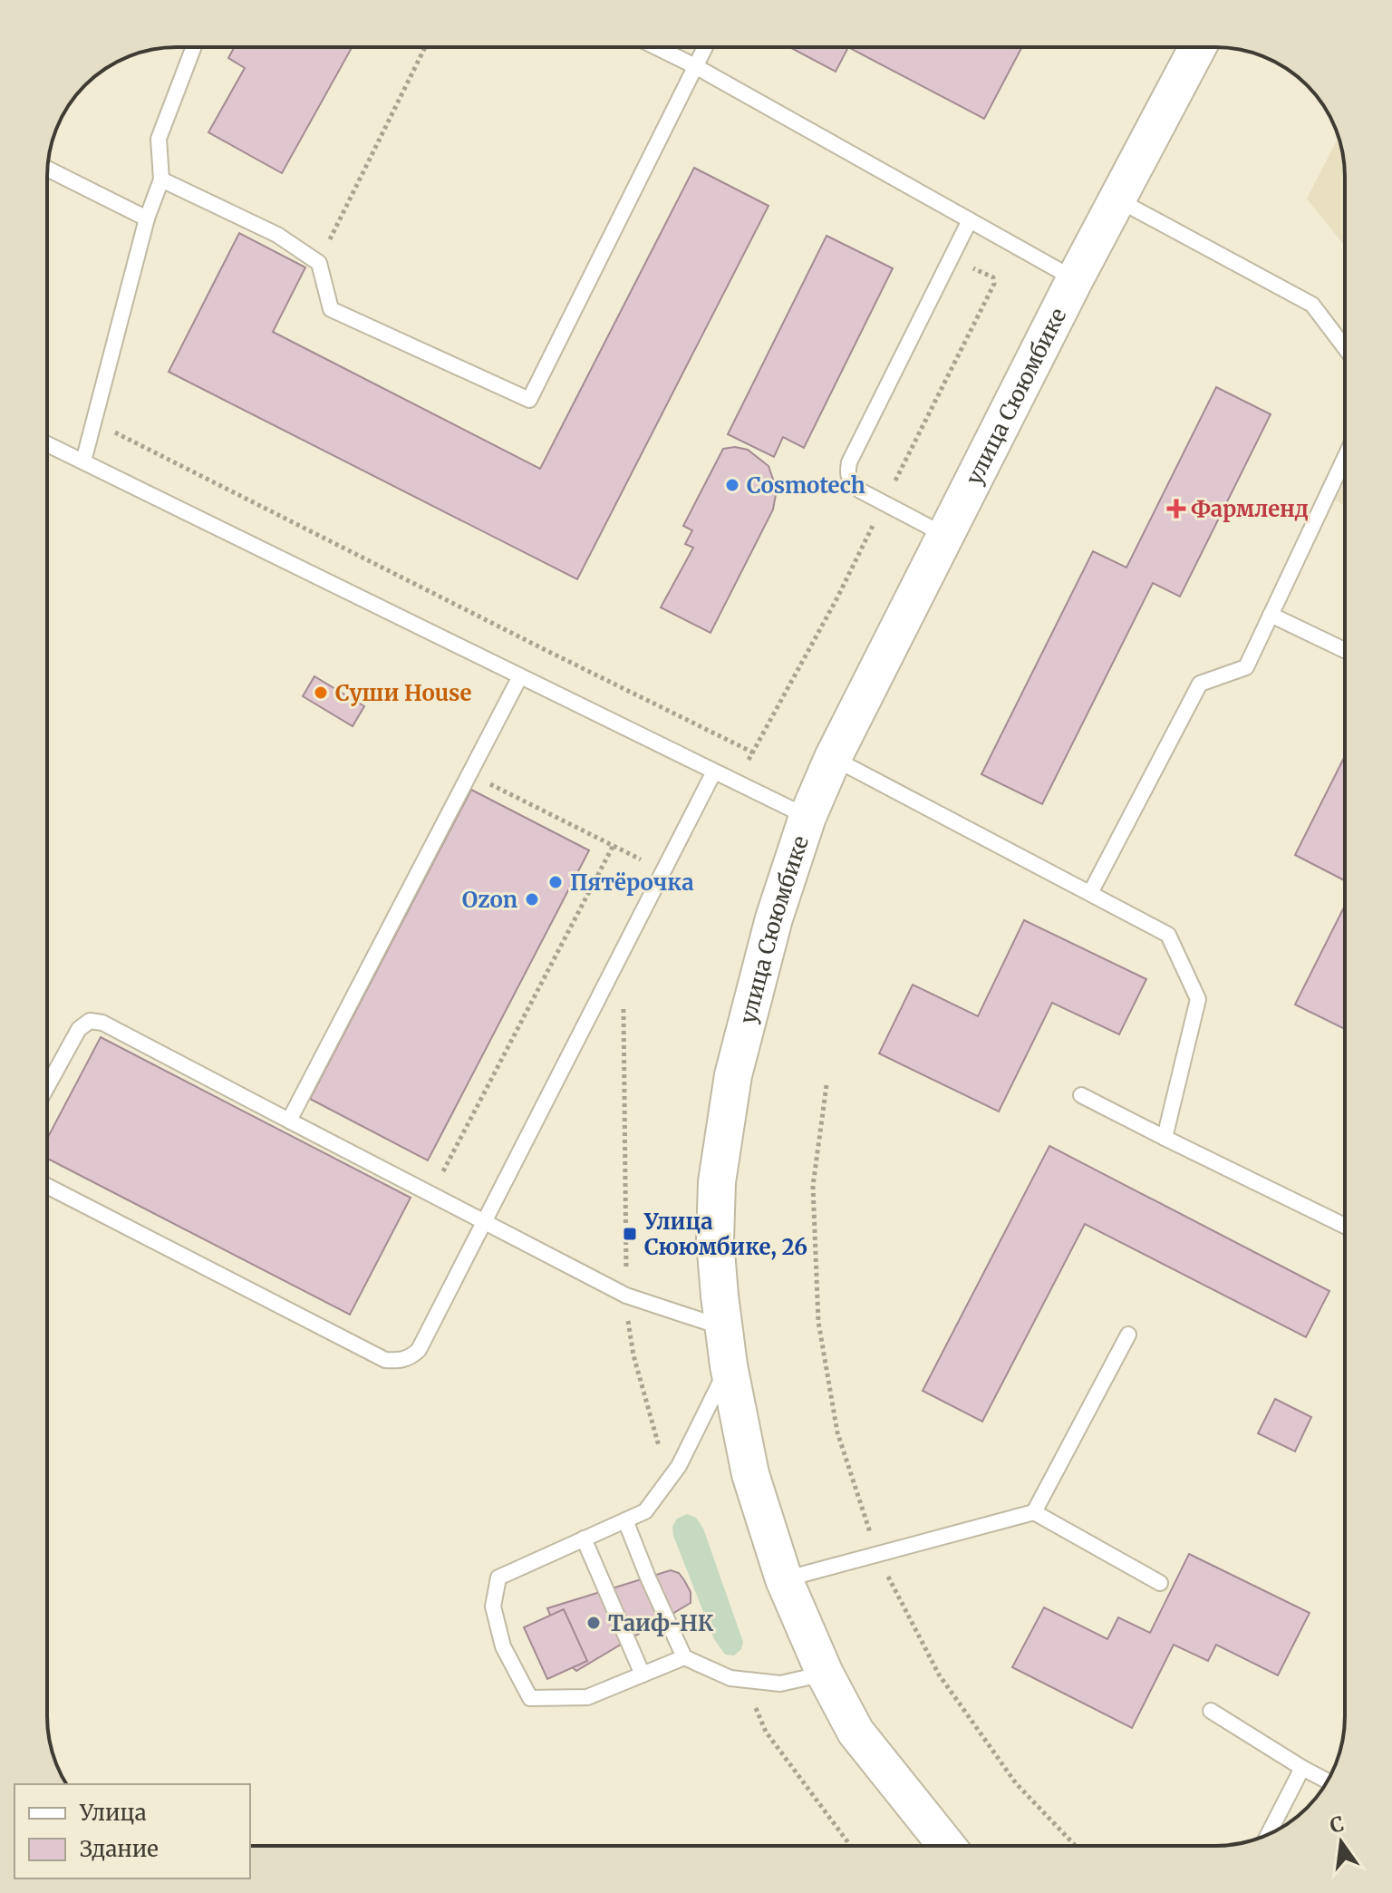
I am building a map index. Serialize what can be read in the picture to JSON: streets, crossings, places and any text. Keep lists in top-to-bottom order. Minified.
{"streets":{"street":["улица Сююмбике"]},"places":{"other":["Cosmotech","Суши House","Пятёрочка","Ozon","Таиф-НК"],"health":["Фармленд"],"transit":["Улица Сююмбике, 26"]},"legend":["Улица","Здание"],"north":"top"}
